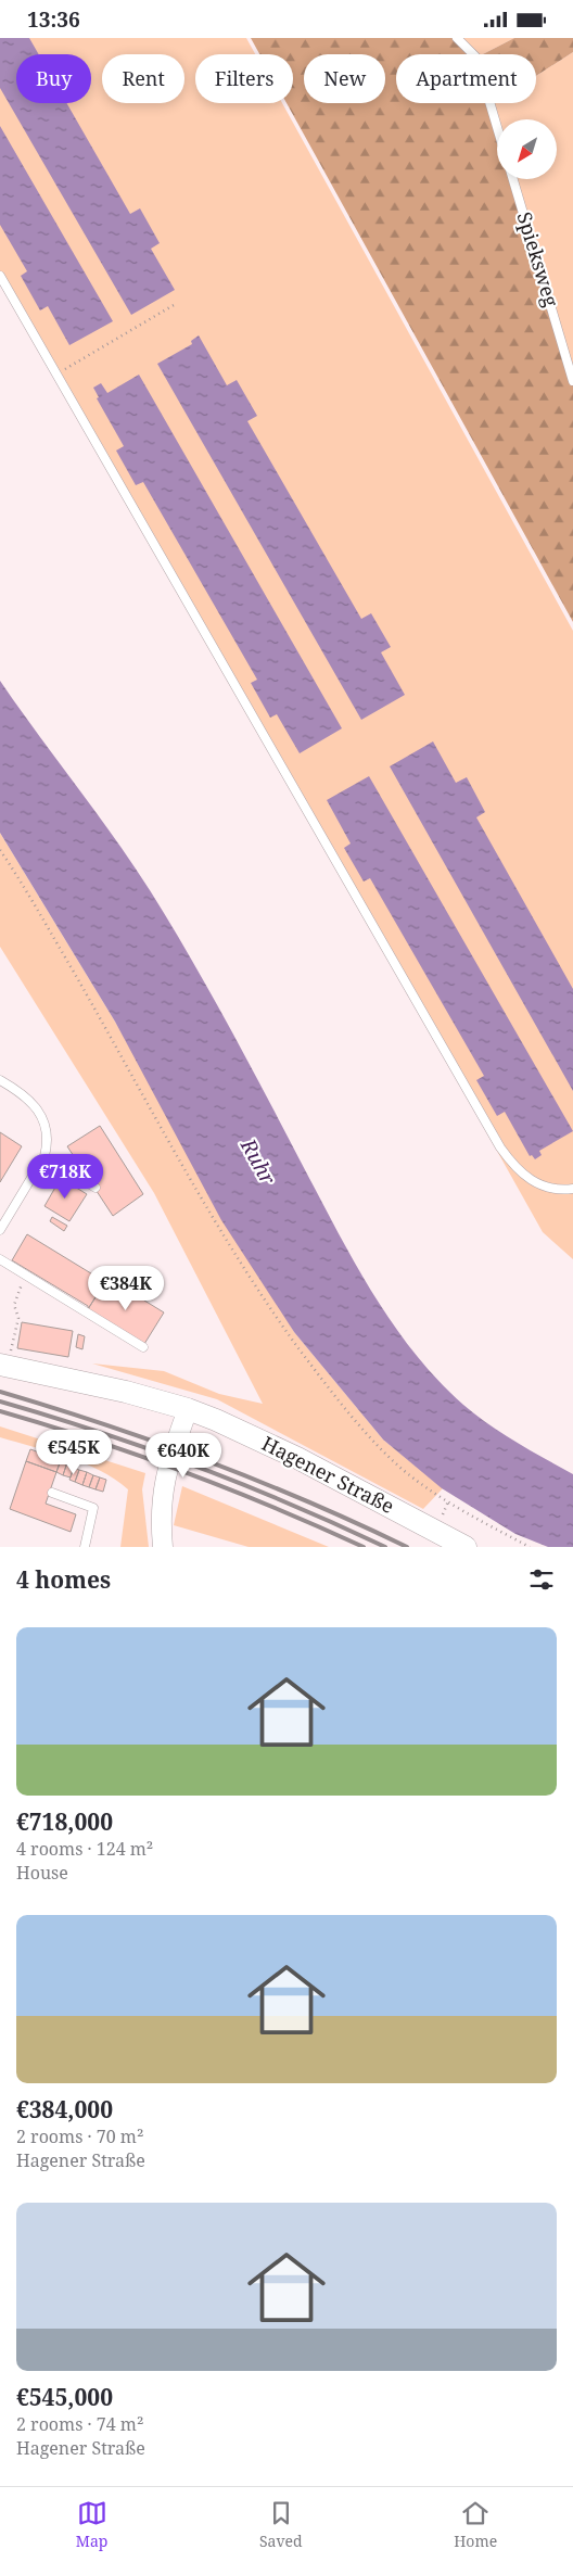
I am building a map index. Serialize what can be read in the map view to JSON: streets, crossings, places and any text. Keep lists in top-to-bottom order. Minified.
{"streets":{"main road":["Hagener Straße"],"lane":["Spieksweg"]},"water":["Ruhr"],"north":"bottom left","page":{"status":"13:36","chip":["Buy","Rent","Filters","New","Apartment"],"price":["€718K","€384K","€545K","€640K"],"heading":"4 homes","list":[{"name":"€718,000","note":"4 rooms · 124 m² · House"},{"name":"€384,000","note":"2 rooms · 70 m² · Hagener Straße"},{"name":"€545,000","note":"2 rooms · 74 m² · Hagener Straße"}],"tabs":["Map","Saved","Home"]}}
